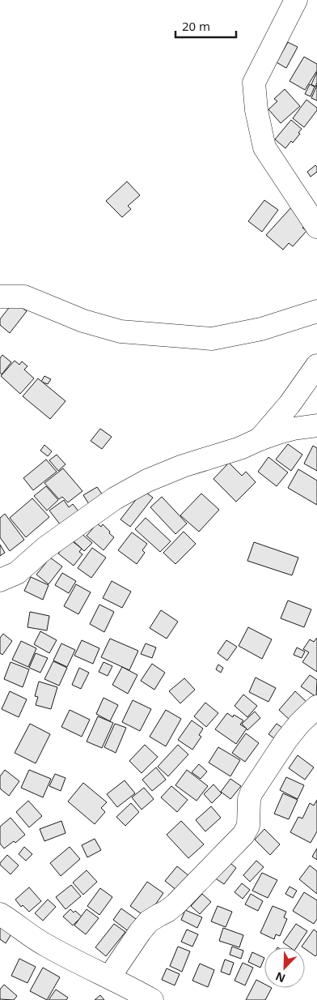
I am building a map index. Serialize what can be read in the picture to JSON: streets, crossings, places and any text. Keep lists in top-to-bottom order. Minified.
{"scale_bar":"20 m","north":"bottom left"}
